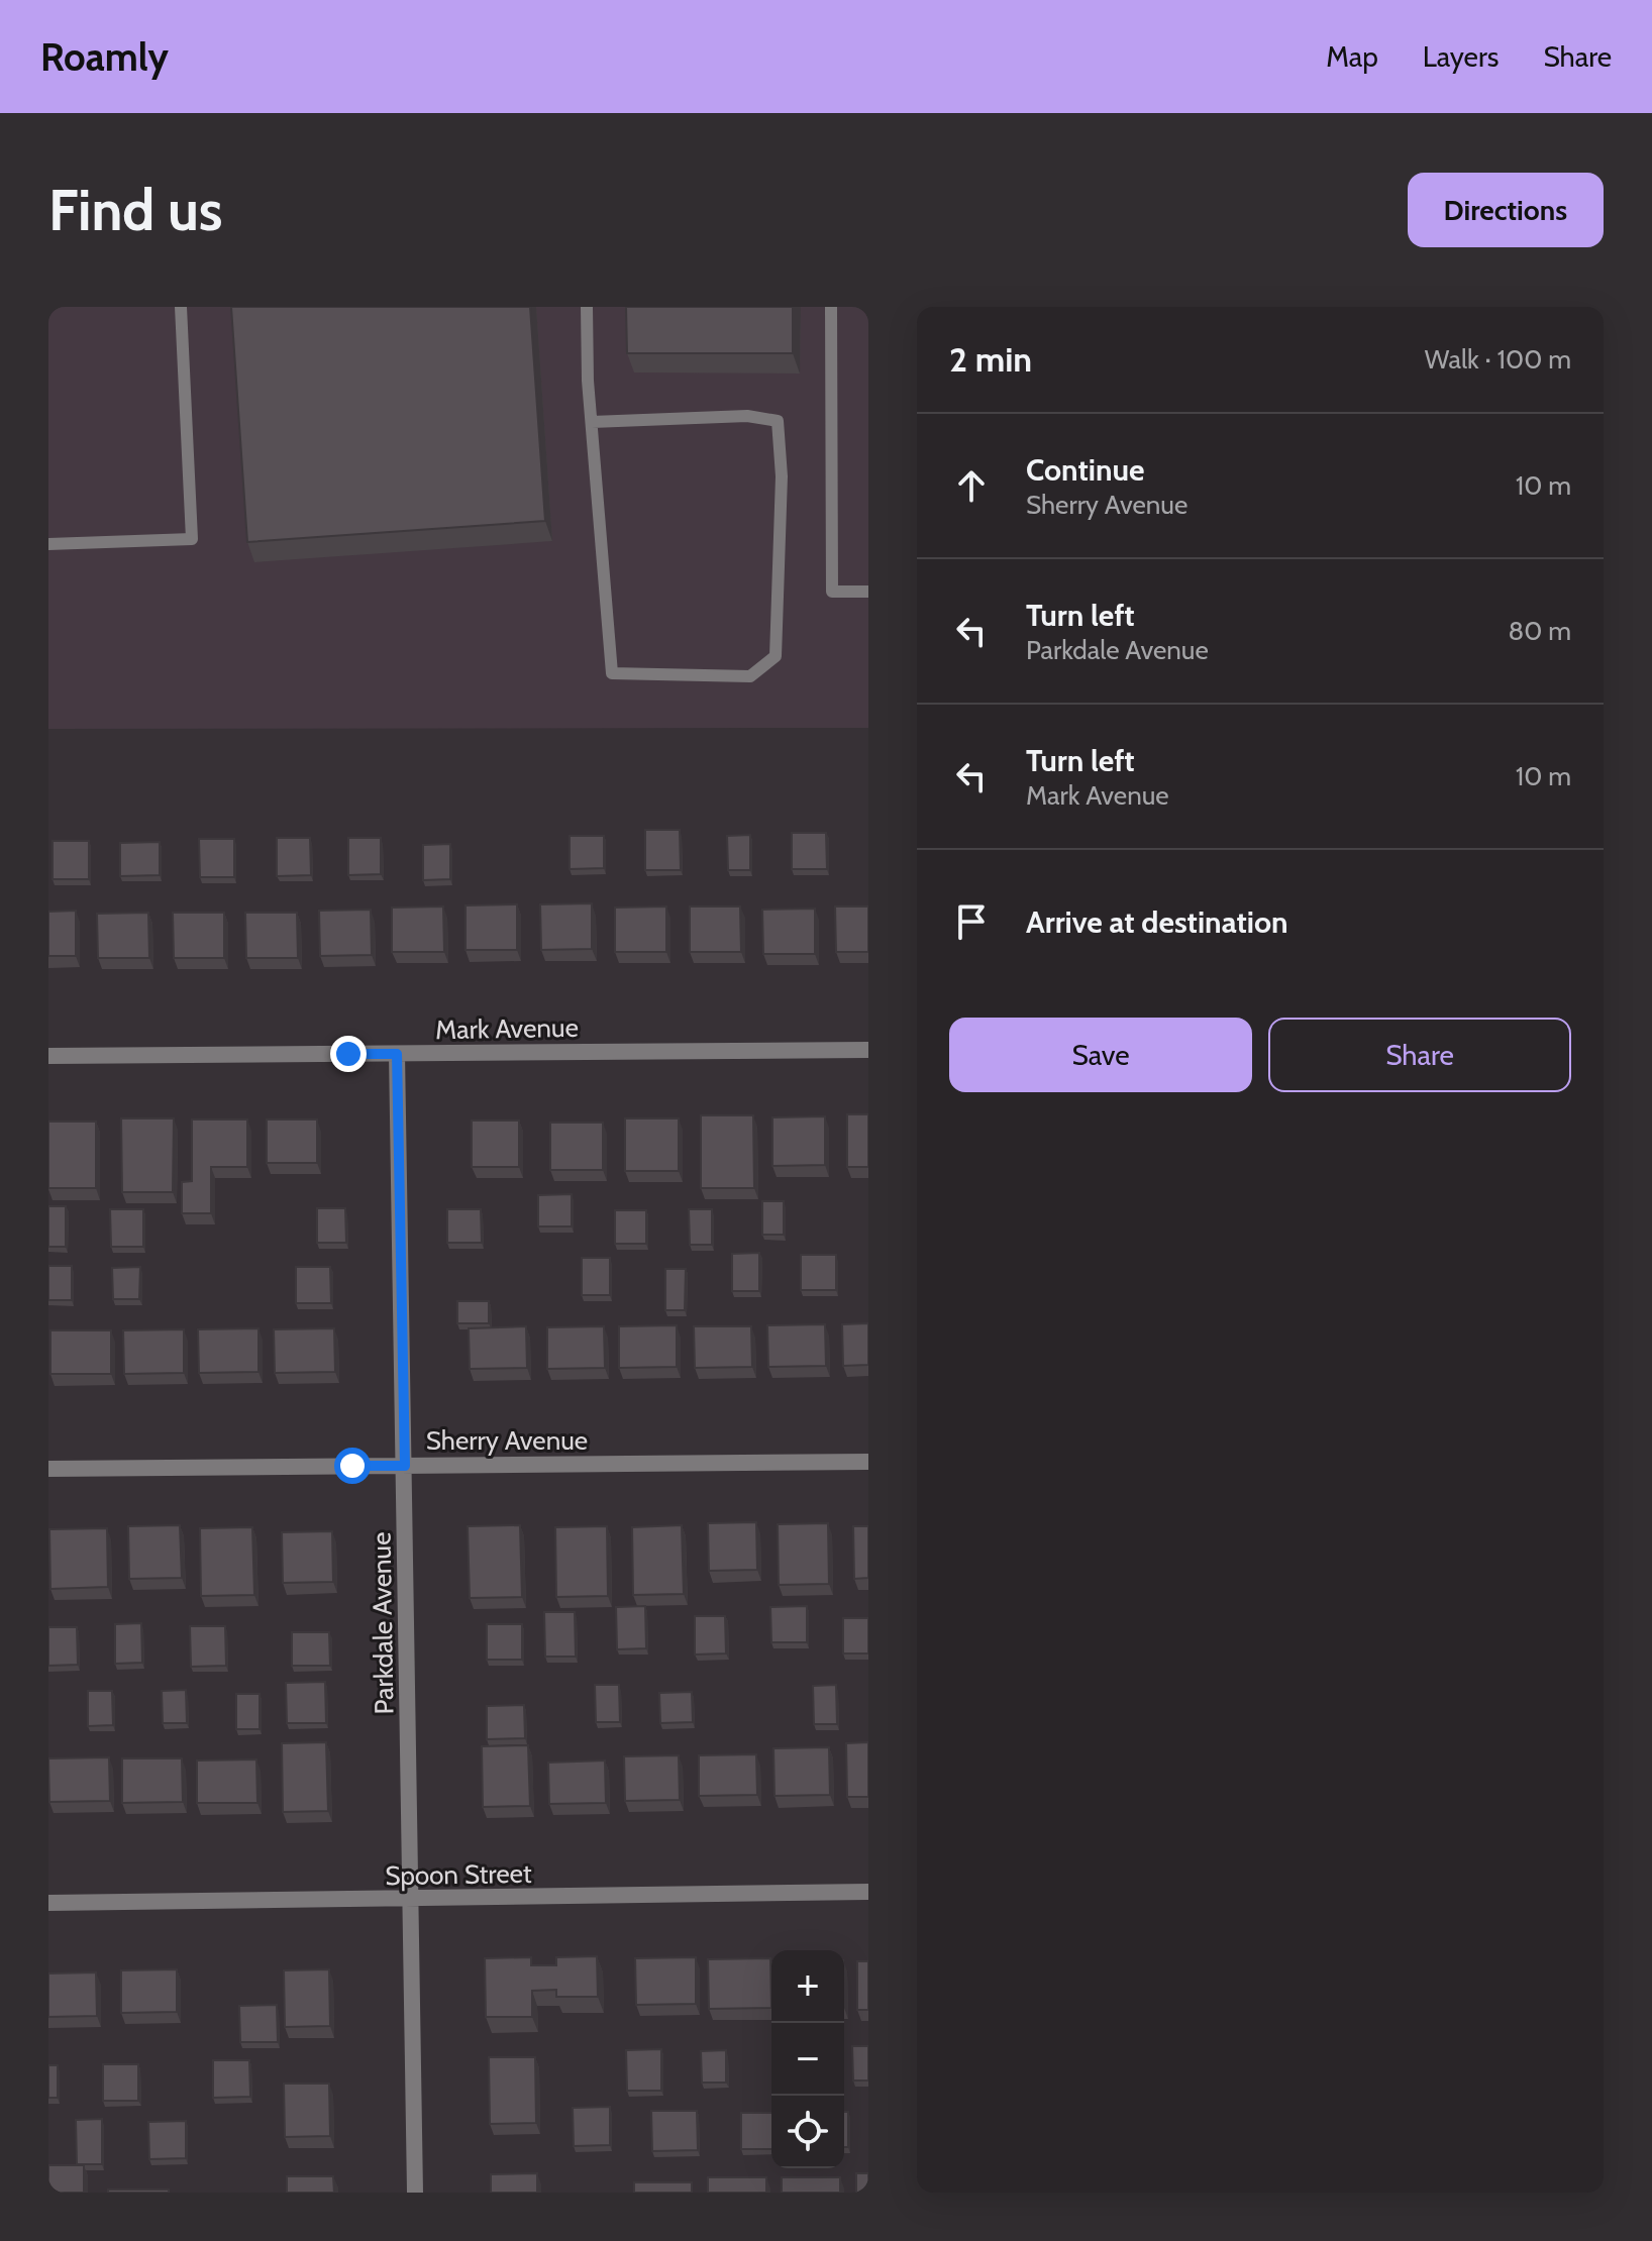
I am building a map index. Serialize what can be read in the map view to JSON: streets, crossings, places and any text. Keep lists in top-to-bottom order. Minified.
{"streets":{"street":["Mark Avenue","Sherry Avenue","Parkdale Avenue","Spoon Street"]},"crossings":[["Mark Avenue","Parkdale Avenue"],["Sherry Avenue","Parkdale Avenue"],["Parkdale Avenue","Spoon Street"]],"page":{"header":"Roamly","nav":["Map","Layers","Share"],"buttons":["Directions",["Save","Share"]],"title":"Find us","heading":["2 min","Walk · 100 m"],"list":[["Continue","Sherry Avenue","10 m"],["Turn left","Parkdale Avenue","80 m"],["Turn left","Mark Avenue","10 m"],"Arrive at destination"],"map_buttons":["+","−"]}}
